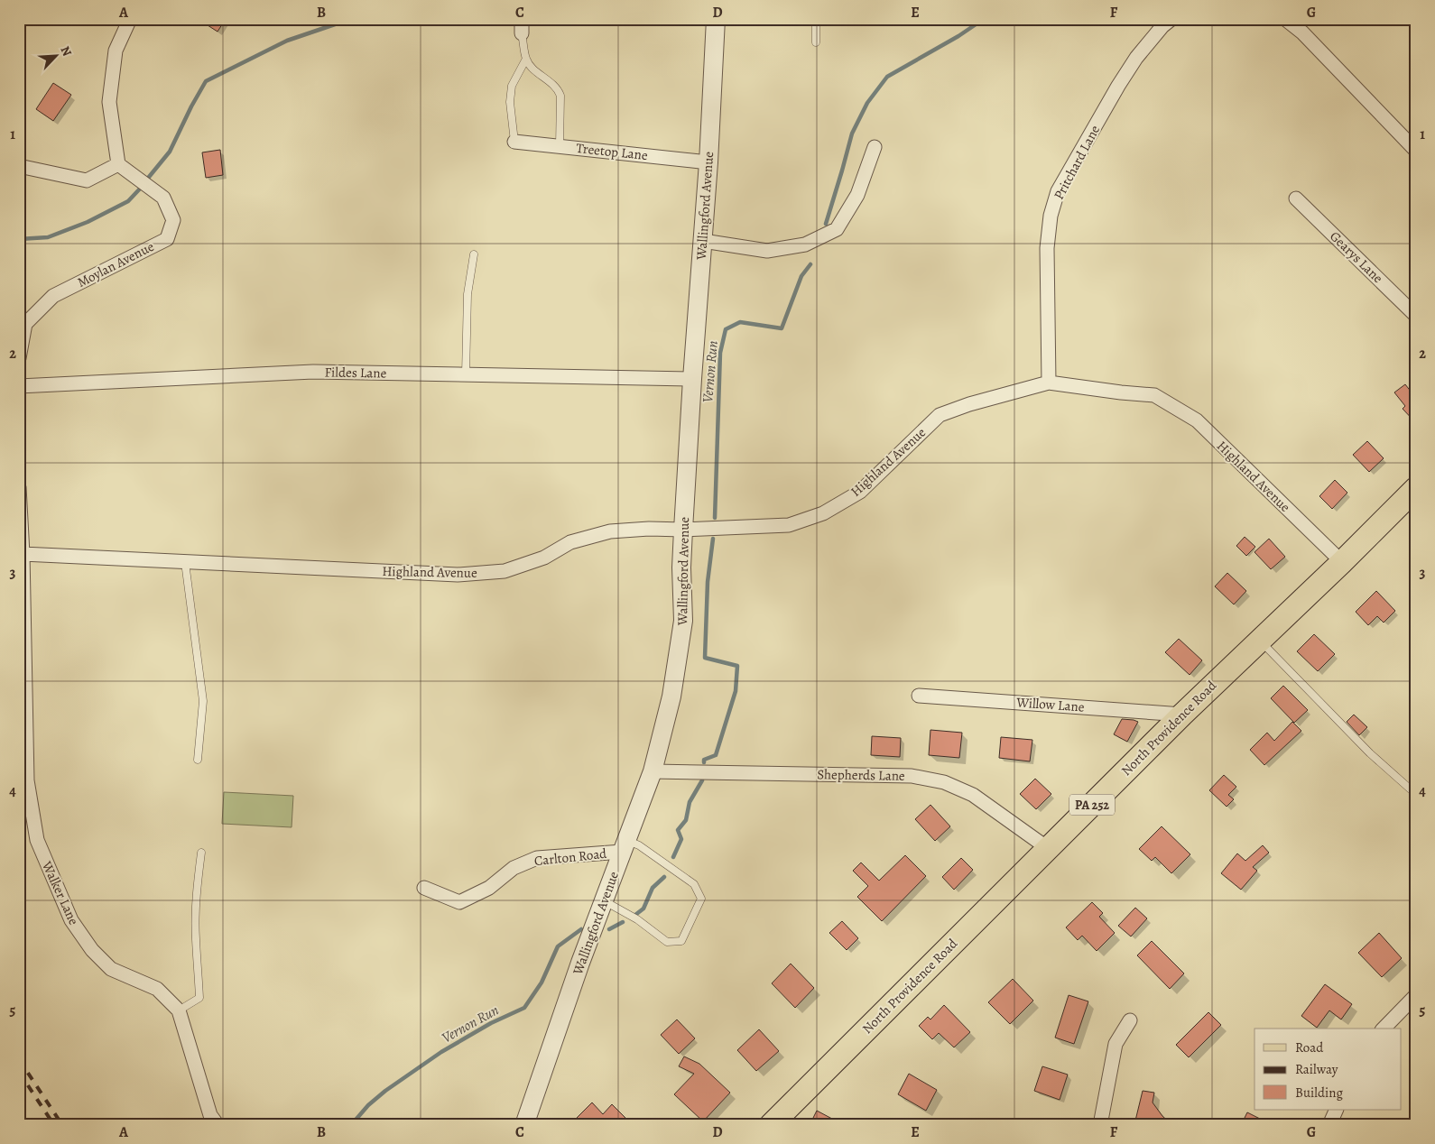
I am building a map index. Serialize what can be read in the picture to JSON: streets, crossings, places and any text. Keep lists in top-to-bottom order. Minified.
{"streets":{"main road":["North Providence Road","PA 252"],"street":["Treetop Lane","Pritchard Lane","Wallingford Avenue","Gearys Lane","Moylan Avenue","Fildes Lane","Highland Avenue","Willow Lane","Shepherds Lane","Carlton Road","Walker Lane"]},"crossings":[["Treetop Lane","Wallingford Avenue"],["Pritchard Lane","Highland Avenue"],["Wallingford Avenue","Fildes Lane"],["Wallingford Avenue","Highland Avenue"],["Wallingford Avenue","Shepherds Lane"],["Wallingford Avenue","Carlton Road"],["Highland Avenue","North Providence Road"],["Highland Avenue","Walker Lane"],["Willow Lane","North Providence Road"],["North Providence Road","Shepherds Lane"]],"water":["Vernon Run"],"legend":["Road","Railway","Building"],"north":"top right","grid":{"columns":["A","B","C","D","E","F","G"],"rows":["1","2","3","4","5"]}}
